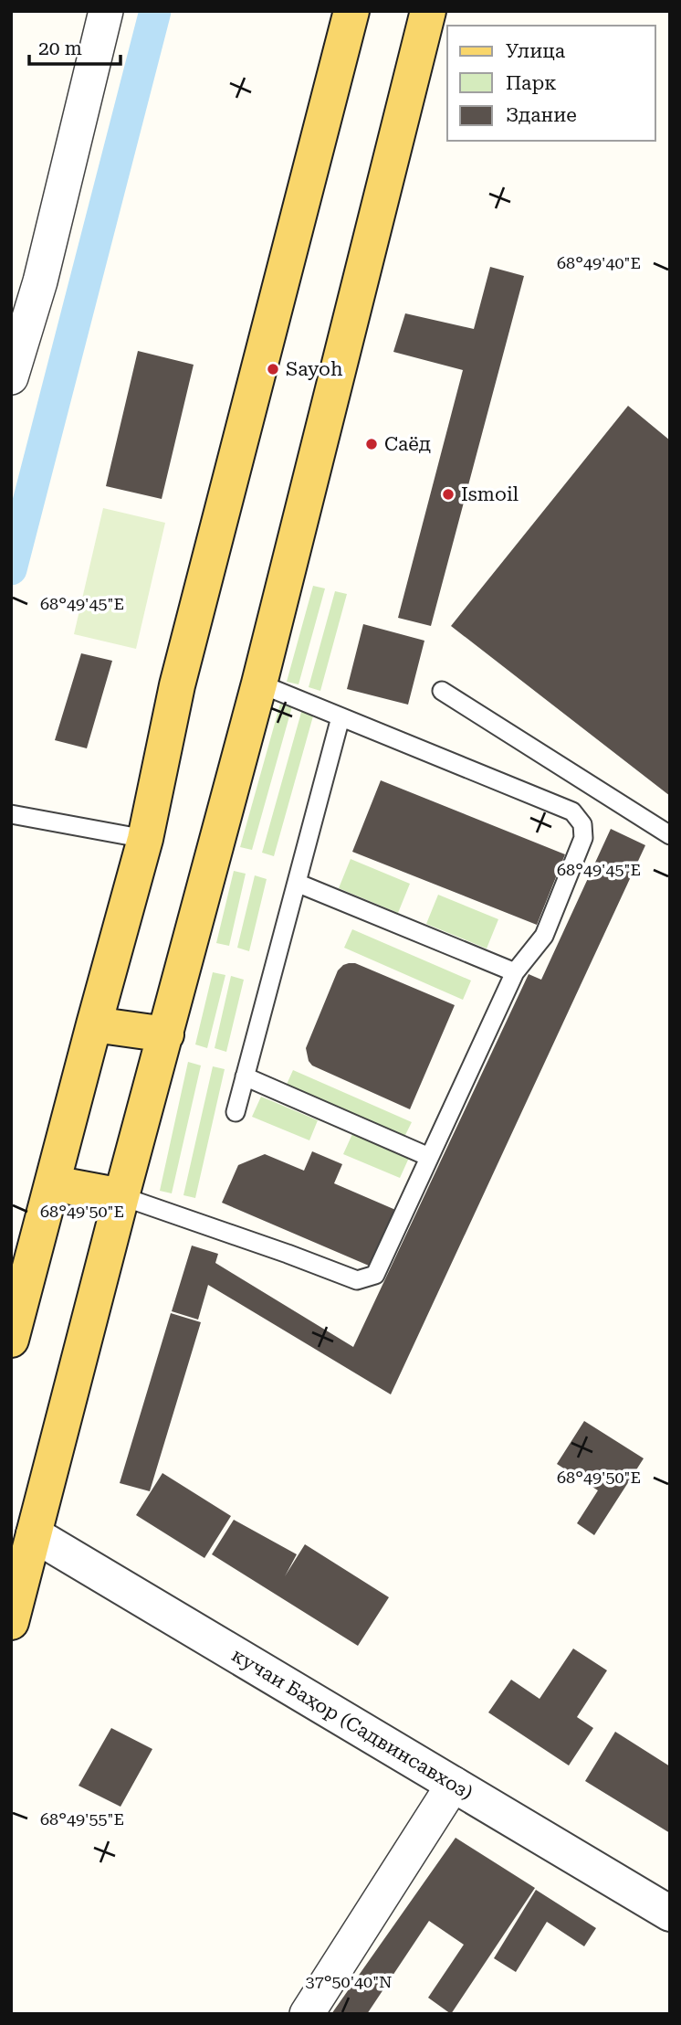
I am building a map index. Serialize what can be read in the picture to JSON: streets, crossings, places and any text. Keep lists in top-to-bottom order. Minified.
{"streets":{"street":["кучаи Баҳор (Садвинсавхоз)"]},"places":["Sayoh","Саёд","Ismoil"],"legend":["Улица","Парк","Здание"],"scale_bar":"20 m","coordinates":["68°49'40\"E","68°49'45\"E","68°49'50\"E","68°49'55\"E","37°50'40\"N"]}
